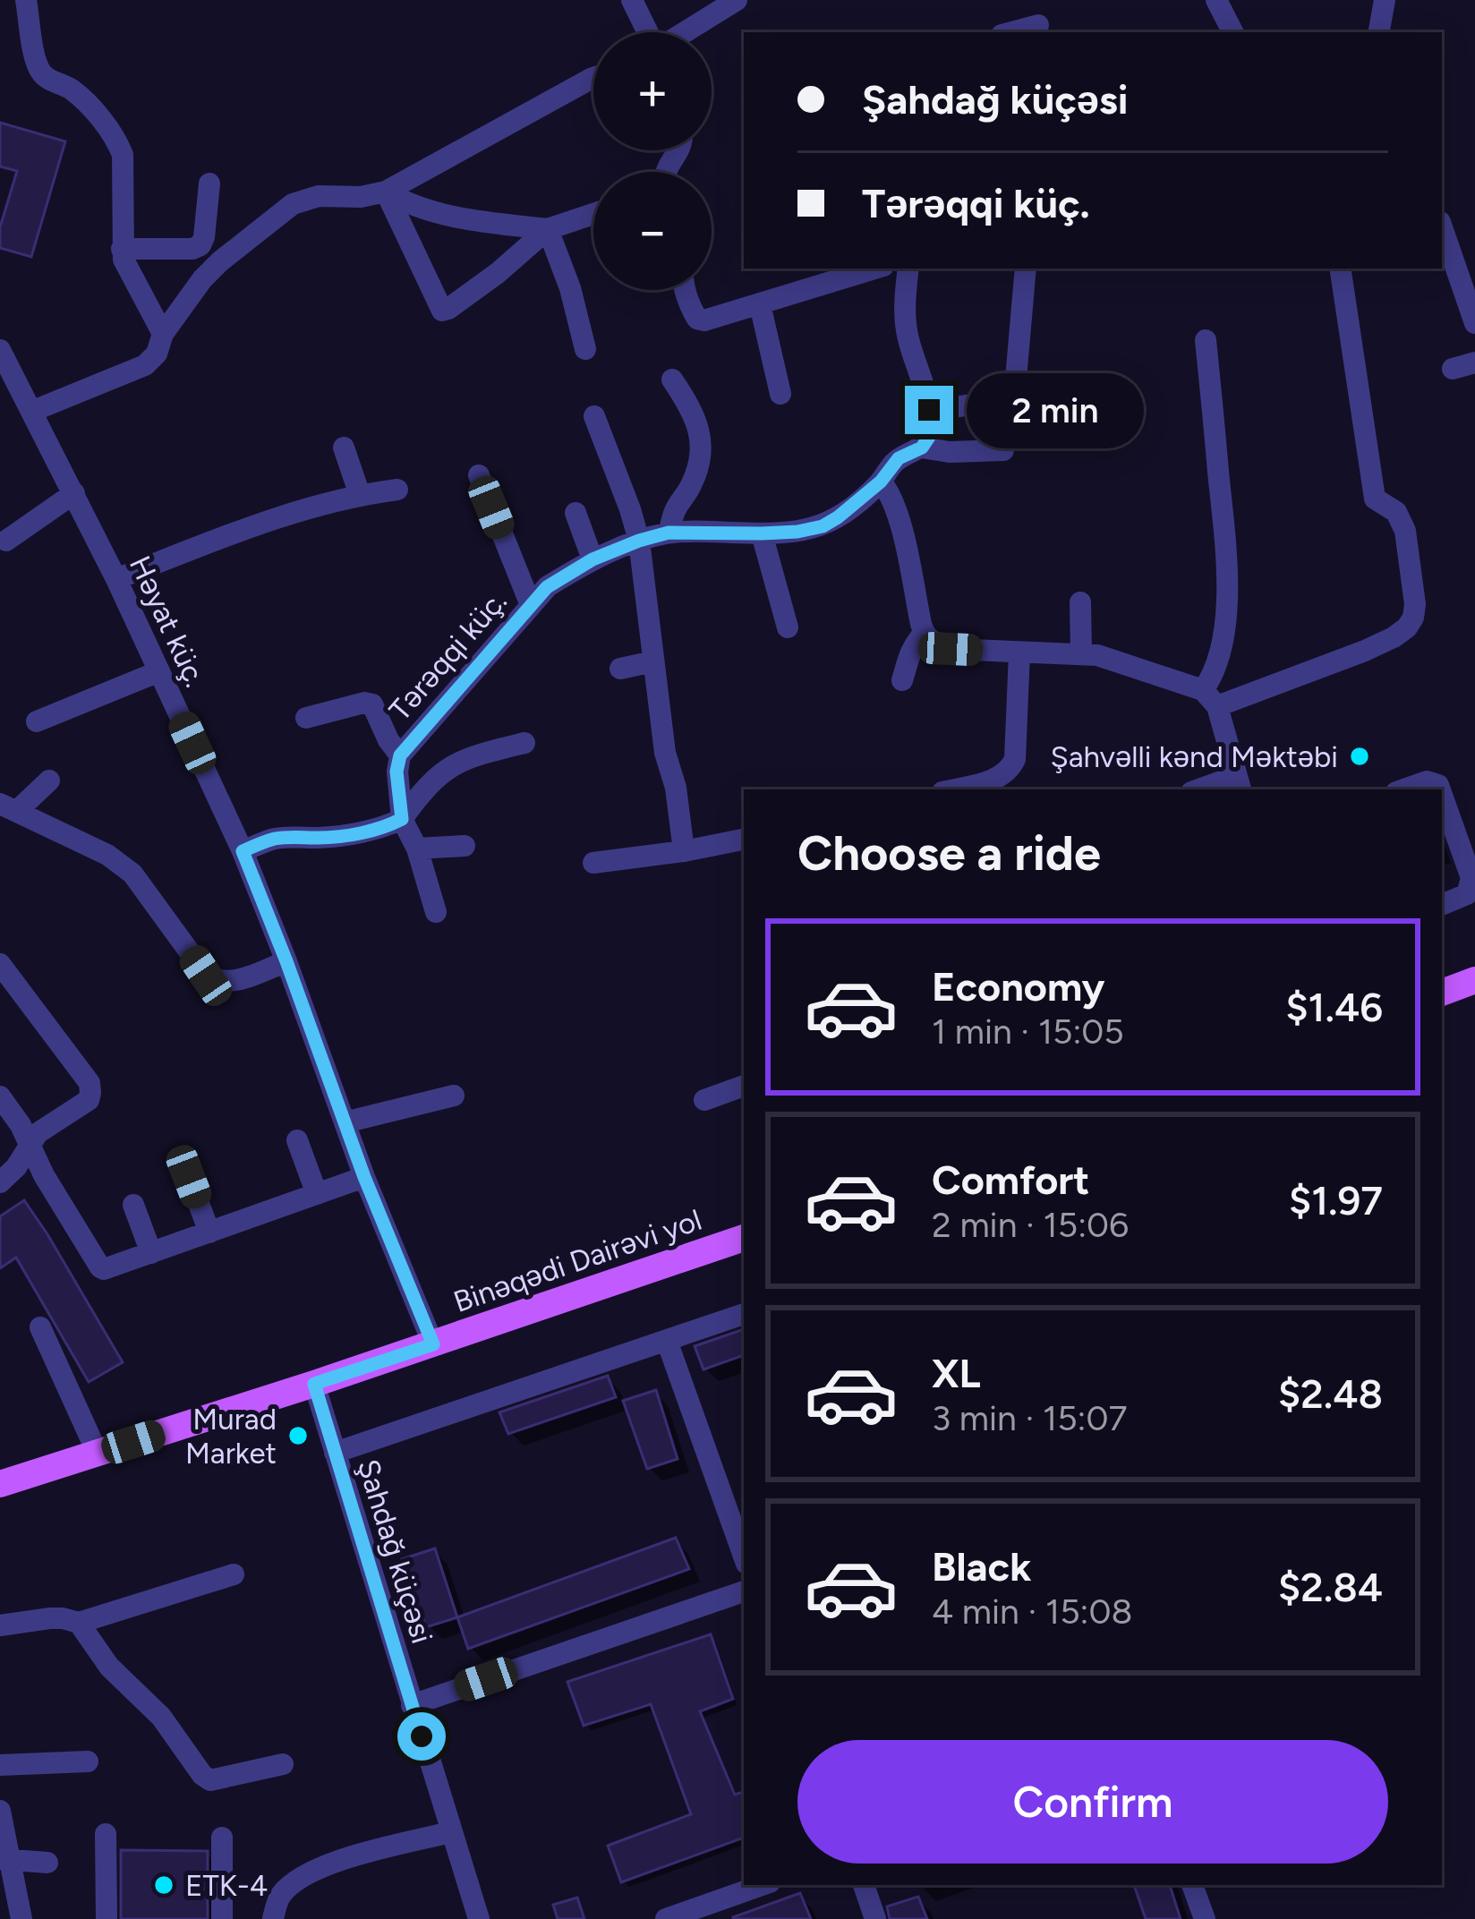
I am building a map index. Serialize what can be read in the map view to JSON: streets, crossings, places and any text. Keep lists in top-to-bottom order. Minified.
{"streets":{"main road":["Binəqədi Dairəvi yol"],"street":["Həyat küç.","Tərəqqi küç.","Şahdağ küçəsi"]},"crossings":[["Həyat küç.","Binəqədi Dairəvi yol"],["Binəqədi Dairəvi yol","Şahdağ küçəsi"]],"places":["Şahvəlli kənd Məktəbi","Murad Market","ETK-4"],"page":{"map_buttons":["+","−"],"banner":["Şahdağ küçəsi","Tərəqqi küç."],"bubble":"2 min","heading":"Choose a ride","list":[{"name":"Economy","note":"1 min · 15:05","value":"$1.46"},{"name":"Comfort","note":"2 min · 15:06","value":"$1.97"},{"name":"XL","note":"3 min · 15:07","value":"$2.48"},{"name":"Black","note":"4 min · 15:08","value":"$2.84"}],"buttons":"Confirm"}}
